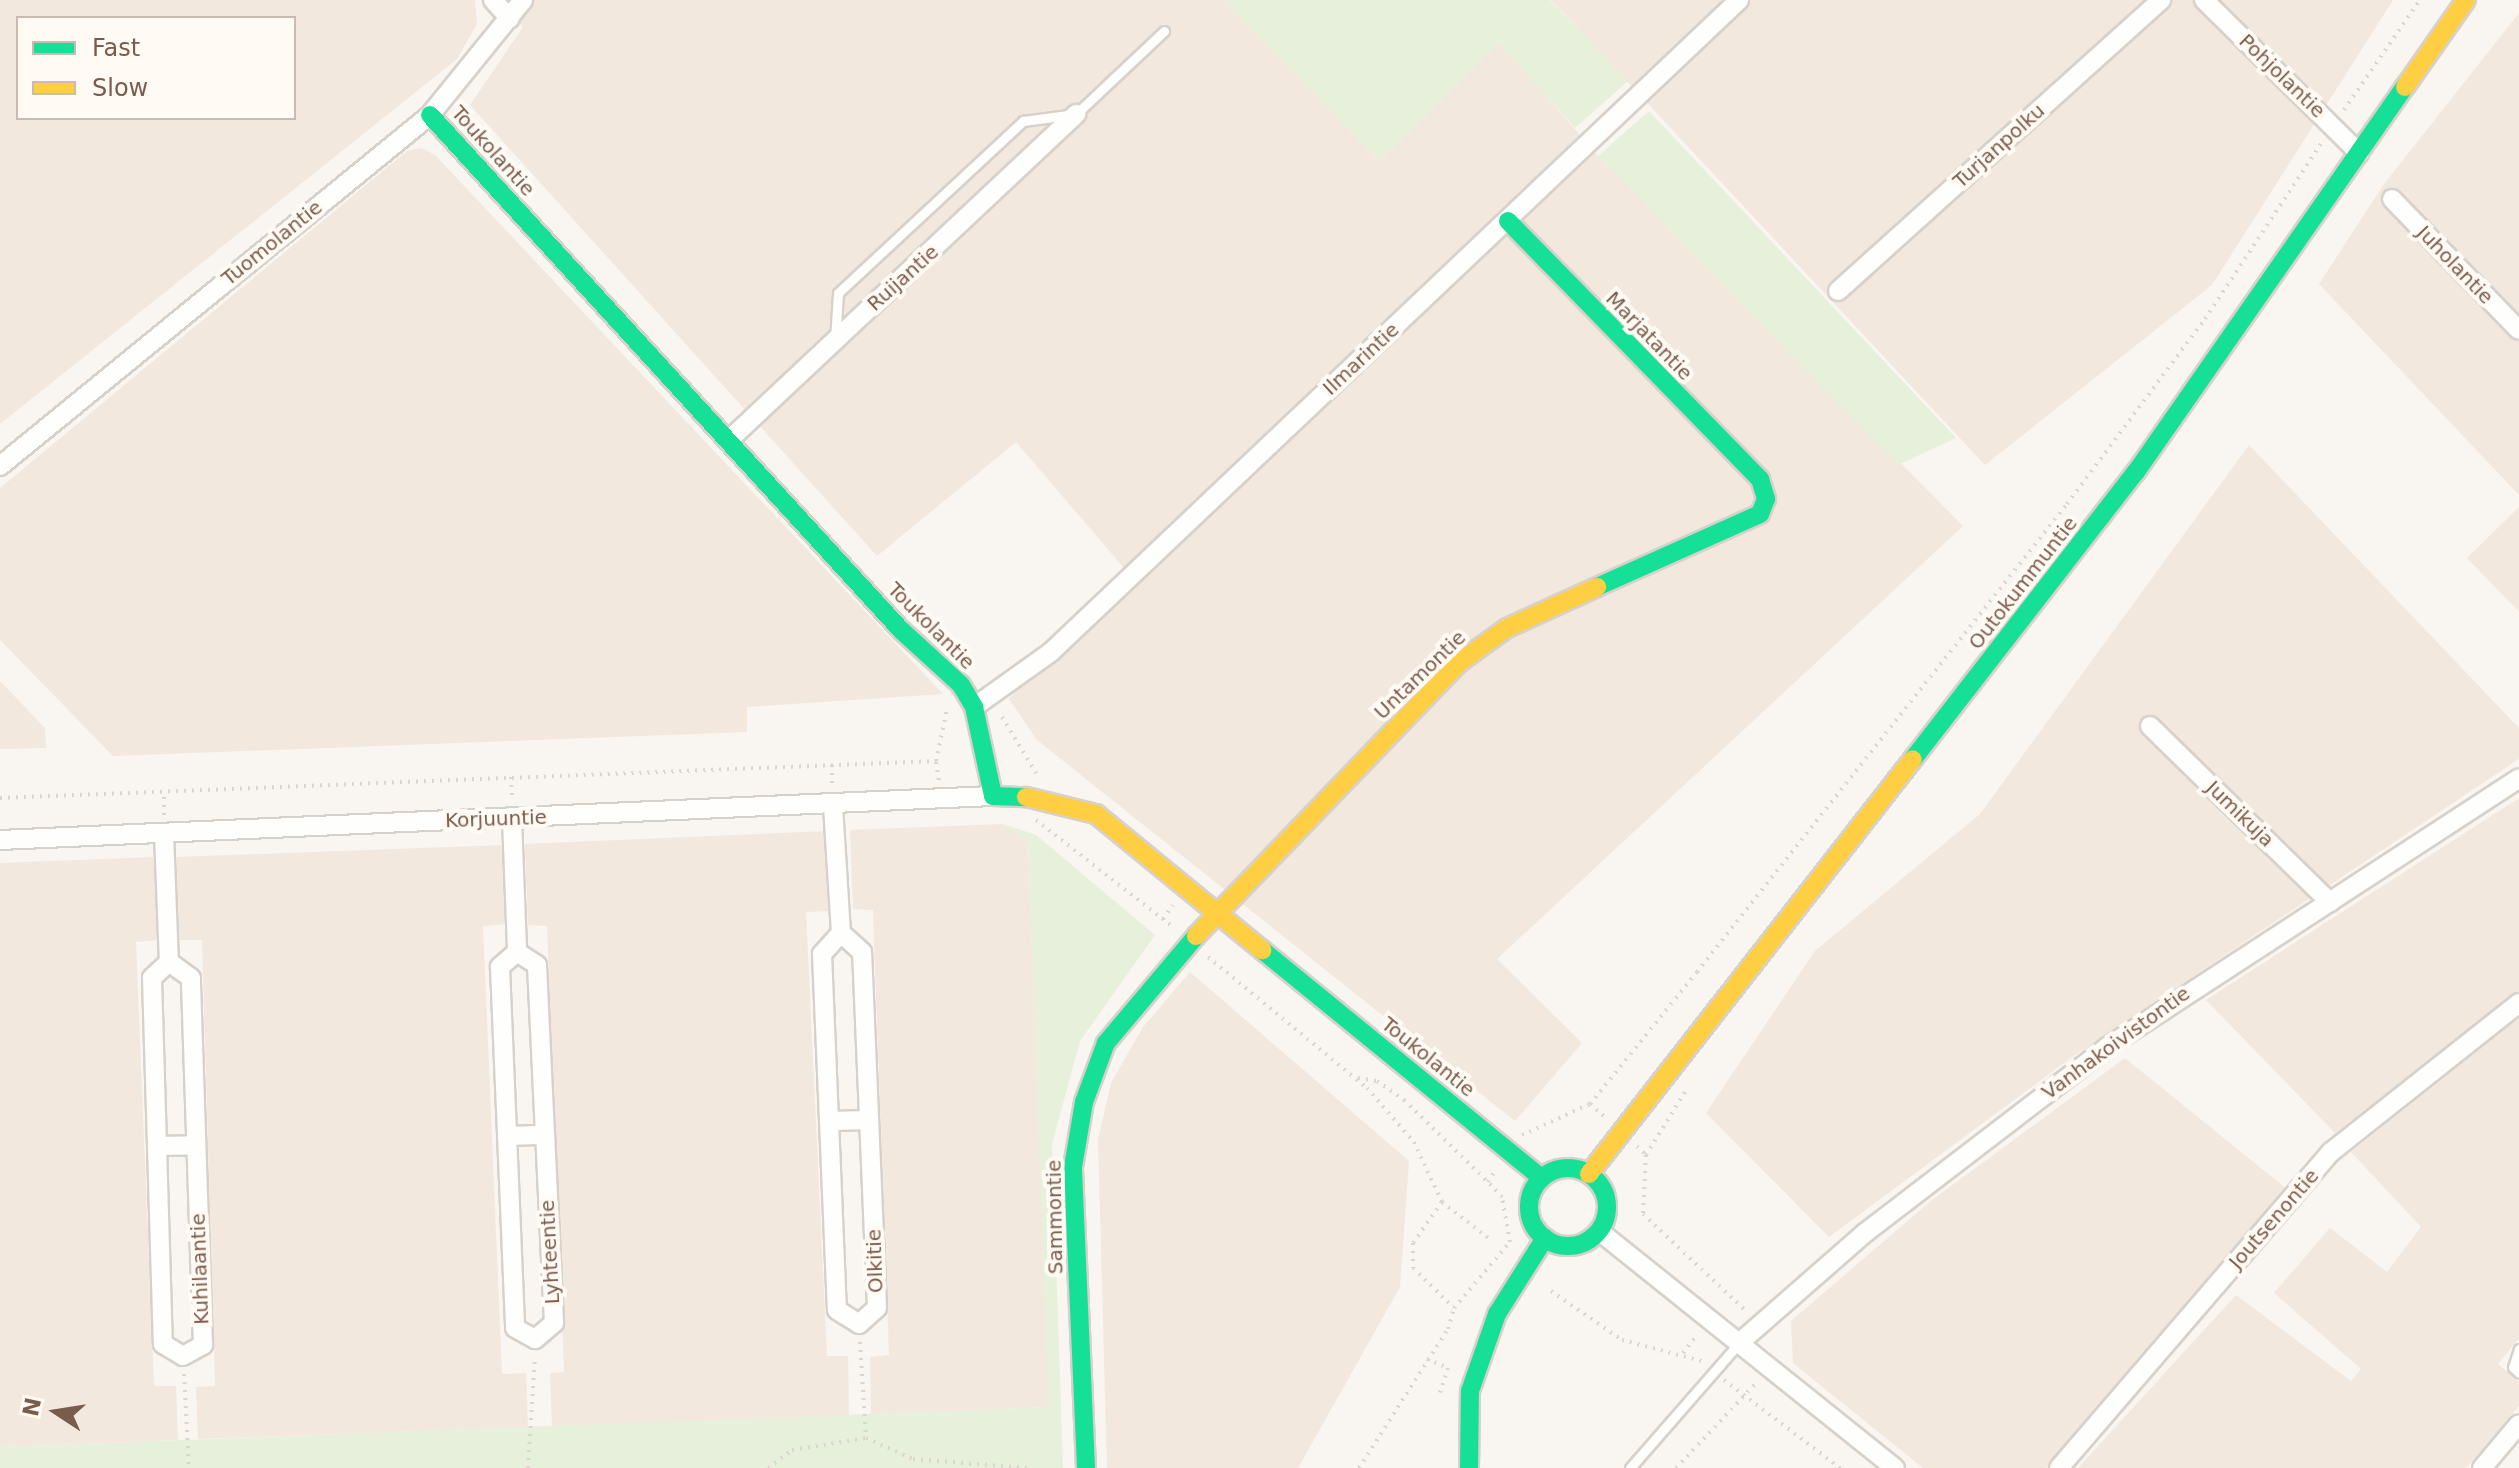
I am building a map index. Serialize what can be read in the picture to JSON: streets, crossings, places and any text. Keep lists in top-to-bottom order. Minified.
{"streets":{"street":["Pohjolantie","Turjanpolku","Toukolantie","Tuomolantie","Juholantie","Ruijantie","Marjatantie","Ilmarintie","Outokummuntie","Untamontie","Jumikuja","Korjuuntie","Vanhakoivistontie","Sammontie","Joutsenontie","Lyhteentie","Olkitie","Kuhilaantie"]},"crossings":[["Pohjolantie","Outokummuntie"],["Toukolantie","Tuomolantie"],["Toukolantie","Ruijantie"],["Toukolantie","Ilmarintie"],["Toukolantie","Outokummuntie"],["Toukolantie","Untamontie"],["Toukolantie","Korjuuntie"],["Toukolantie","Sammontie"],["Marjatantie","Ilmarintie"],["Marjatantie","Untamontie"],["Untamontie","Sammontie"],["Jumikuja","Vanhakoivistontie"],["Korjuuntie","Lyhteentie"],["Korjuuntie","Kuhilaantie"]],"legend":["Fast","Slow"],"north":"left"}
